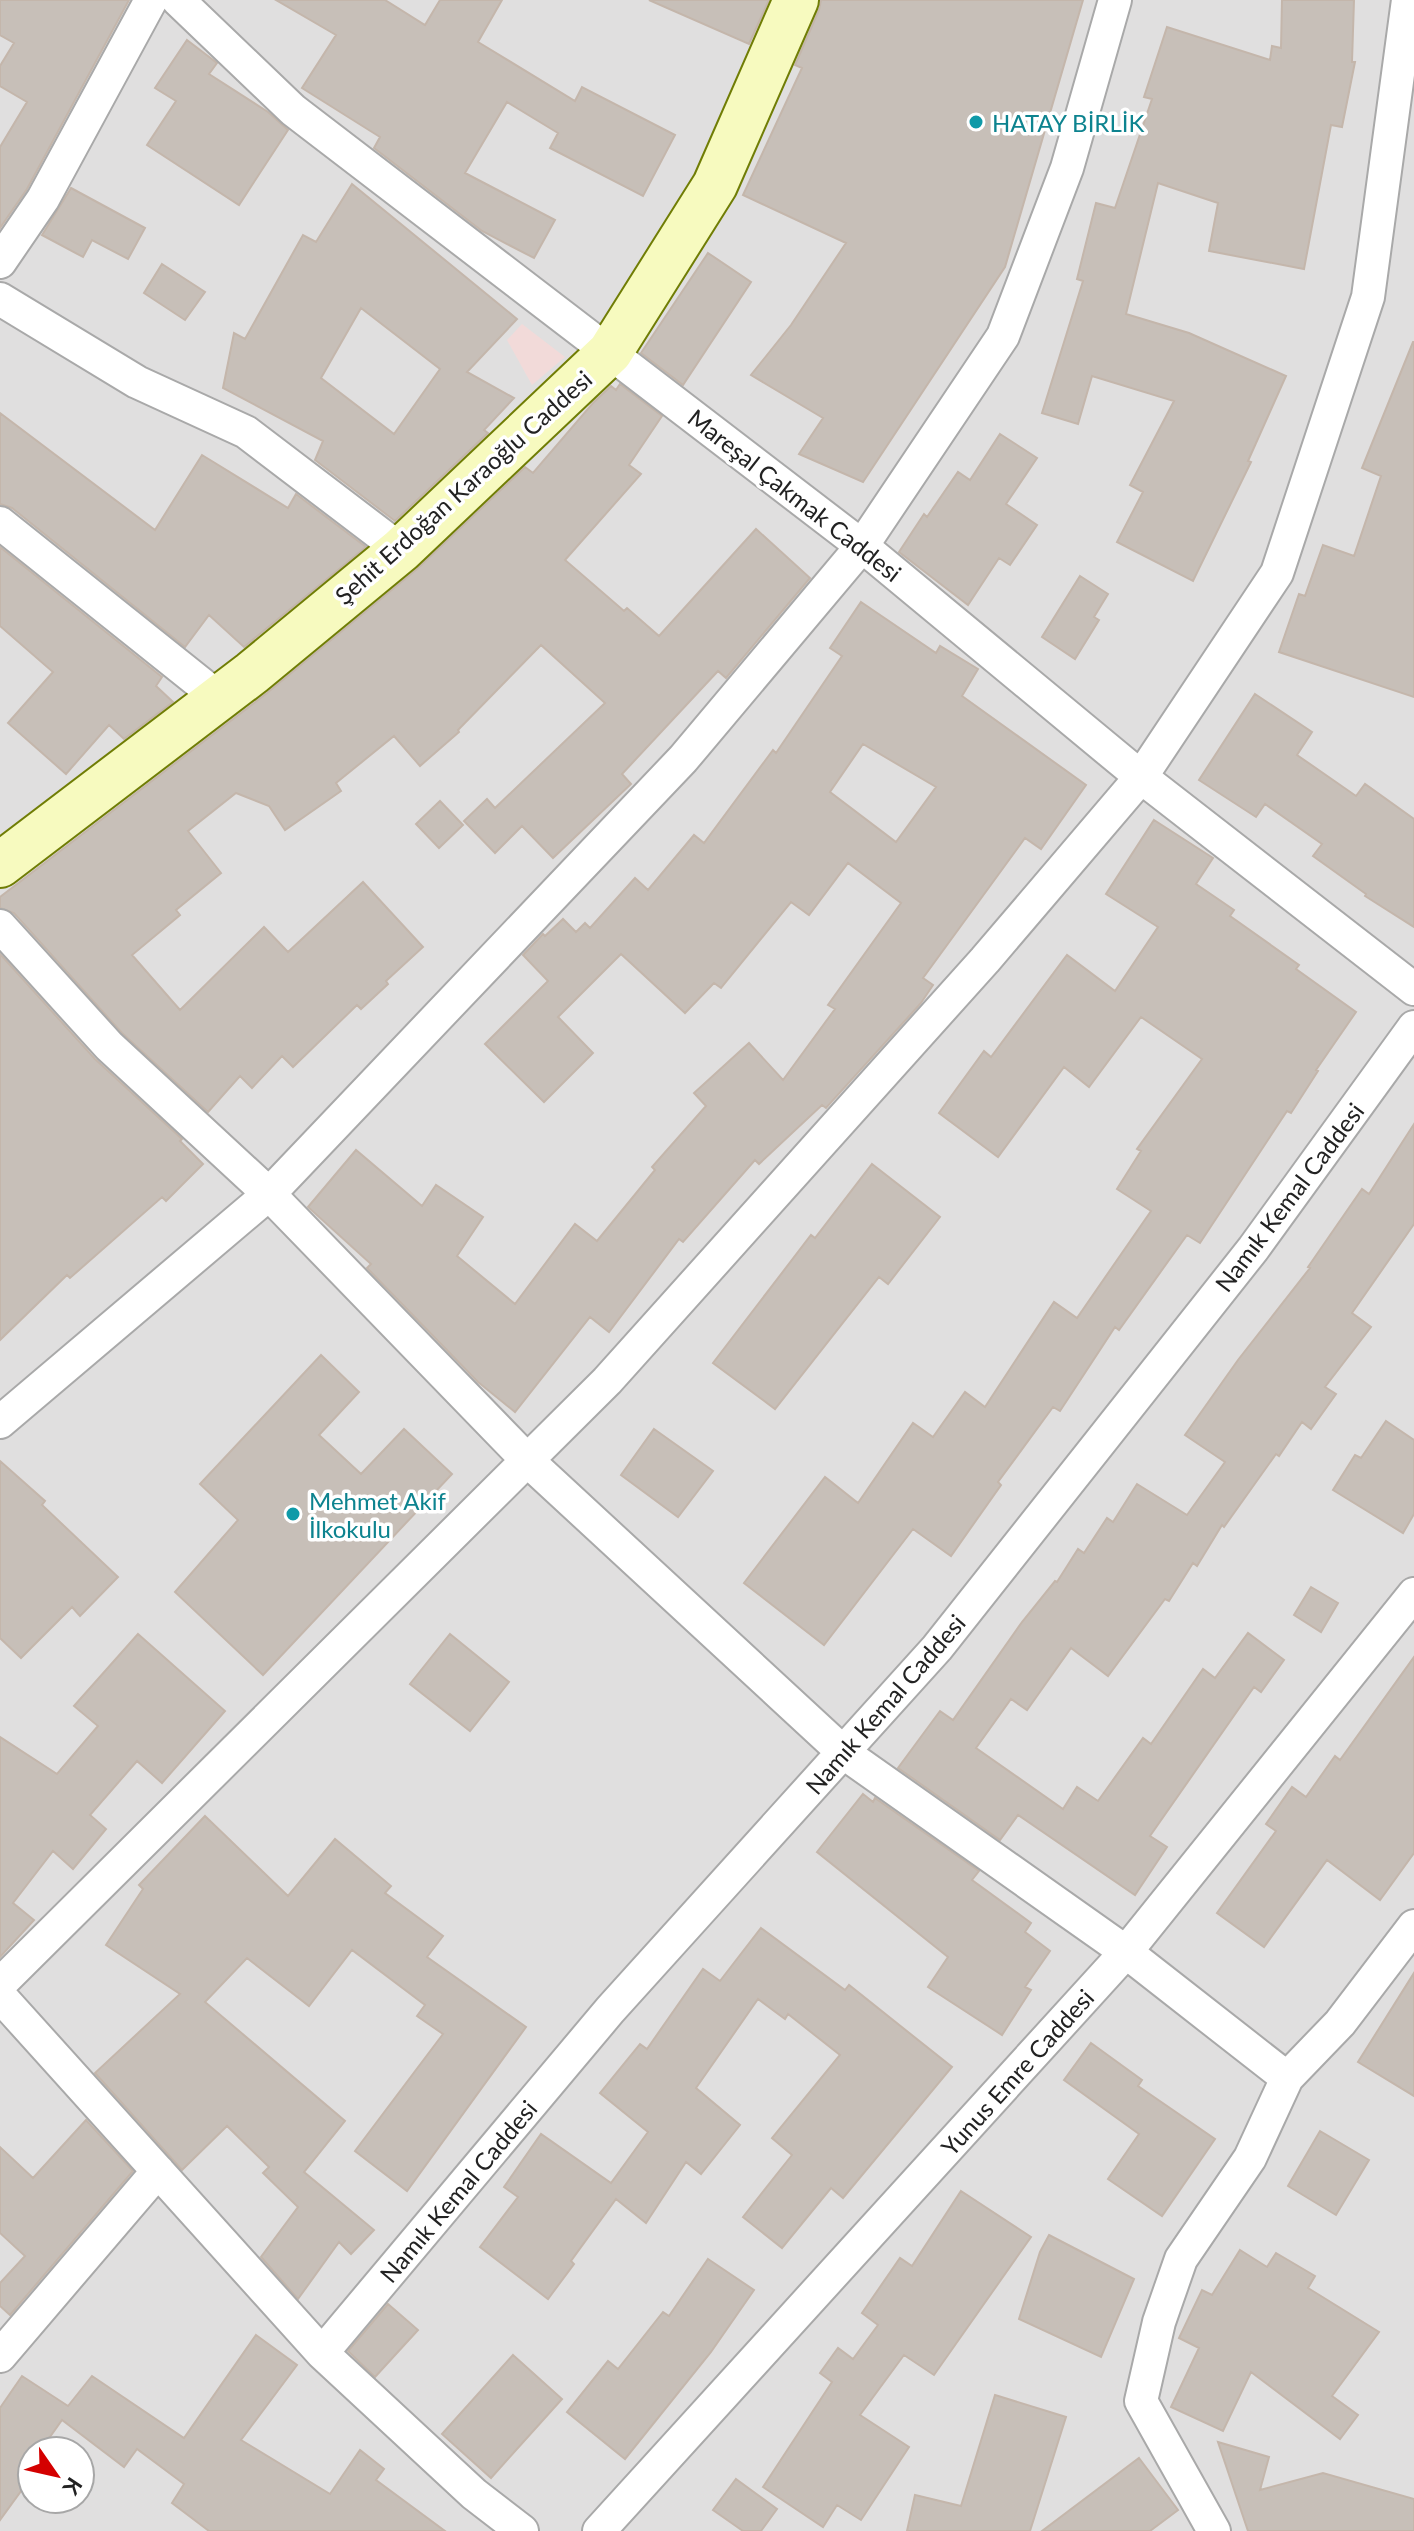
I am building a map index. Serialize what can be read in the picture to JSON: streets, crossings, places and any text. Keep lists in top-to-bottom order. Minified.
{"streets":{"main road":["Şehit Erdoğan Karaoğlu Caddesi"],"street":["Mareşal Çakmak Caddesi","Namık Kemal Caddesi","Yunus Emre Caddesi"]},"crossings":[["Şehit Erdoğan Karaoğlu Caddesi","Mareşal Çakmak Caddesi"]],"places":["HATAY BİRLİK","Mehmet Akif İlkokulu"],"north":"bottom right"}
